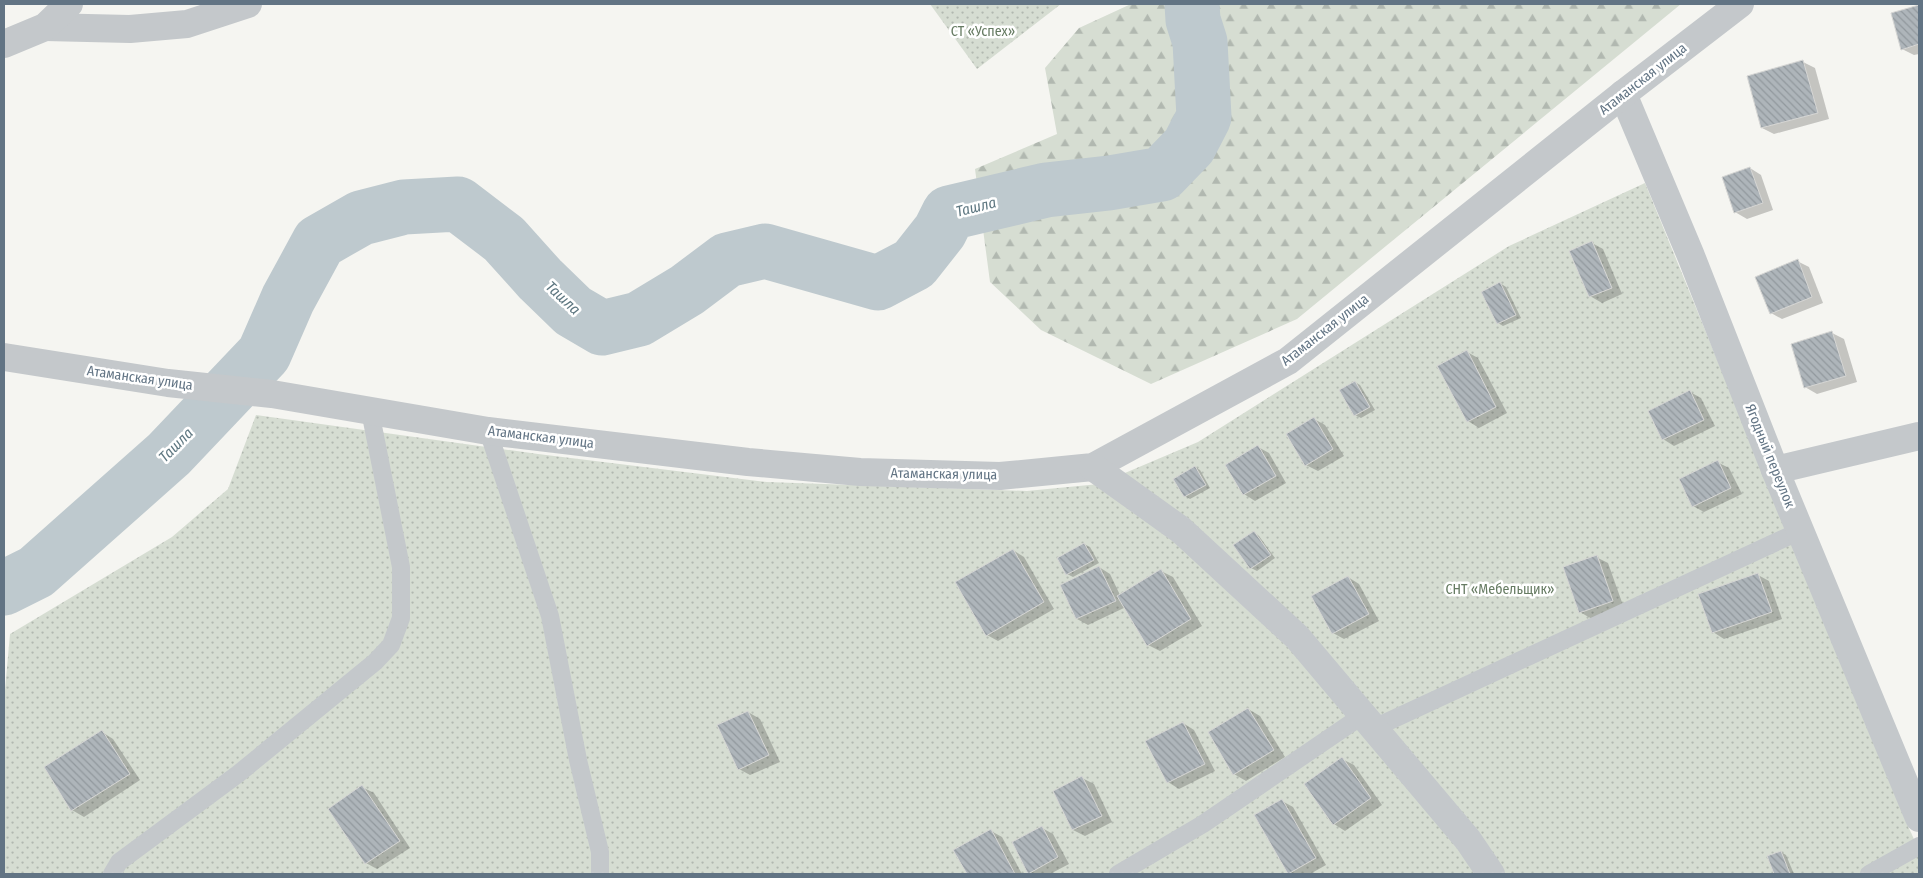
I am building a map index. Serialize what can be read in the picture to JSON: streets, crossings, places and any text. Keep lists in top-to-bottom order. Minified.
{"streets":{"street":["Атаманская улица","Ягодный переулок"]},"crossings":[["Атаманская улица","Ягодный переулок"]],"water":["Ташла"],"parks":["СТ «Успех»","СНТ «Мебельщик»"]}
